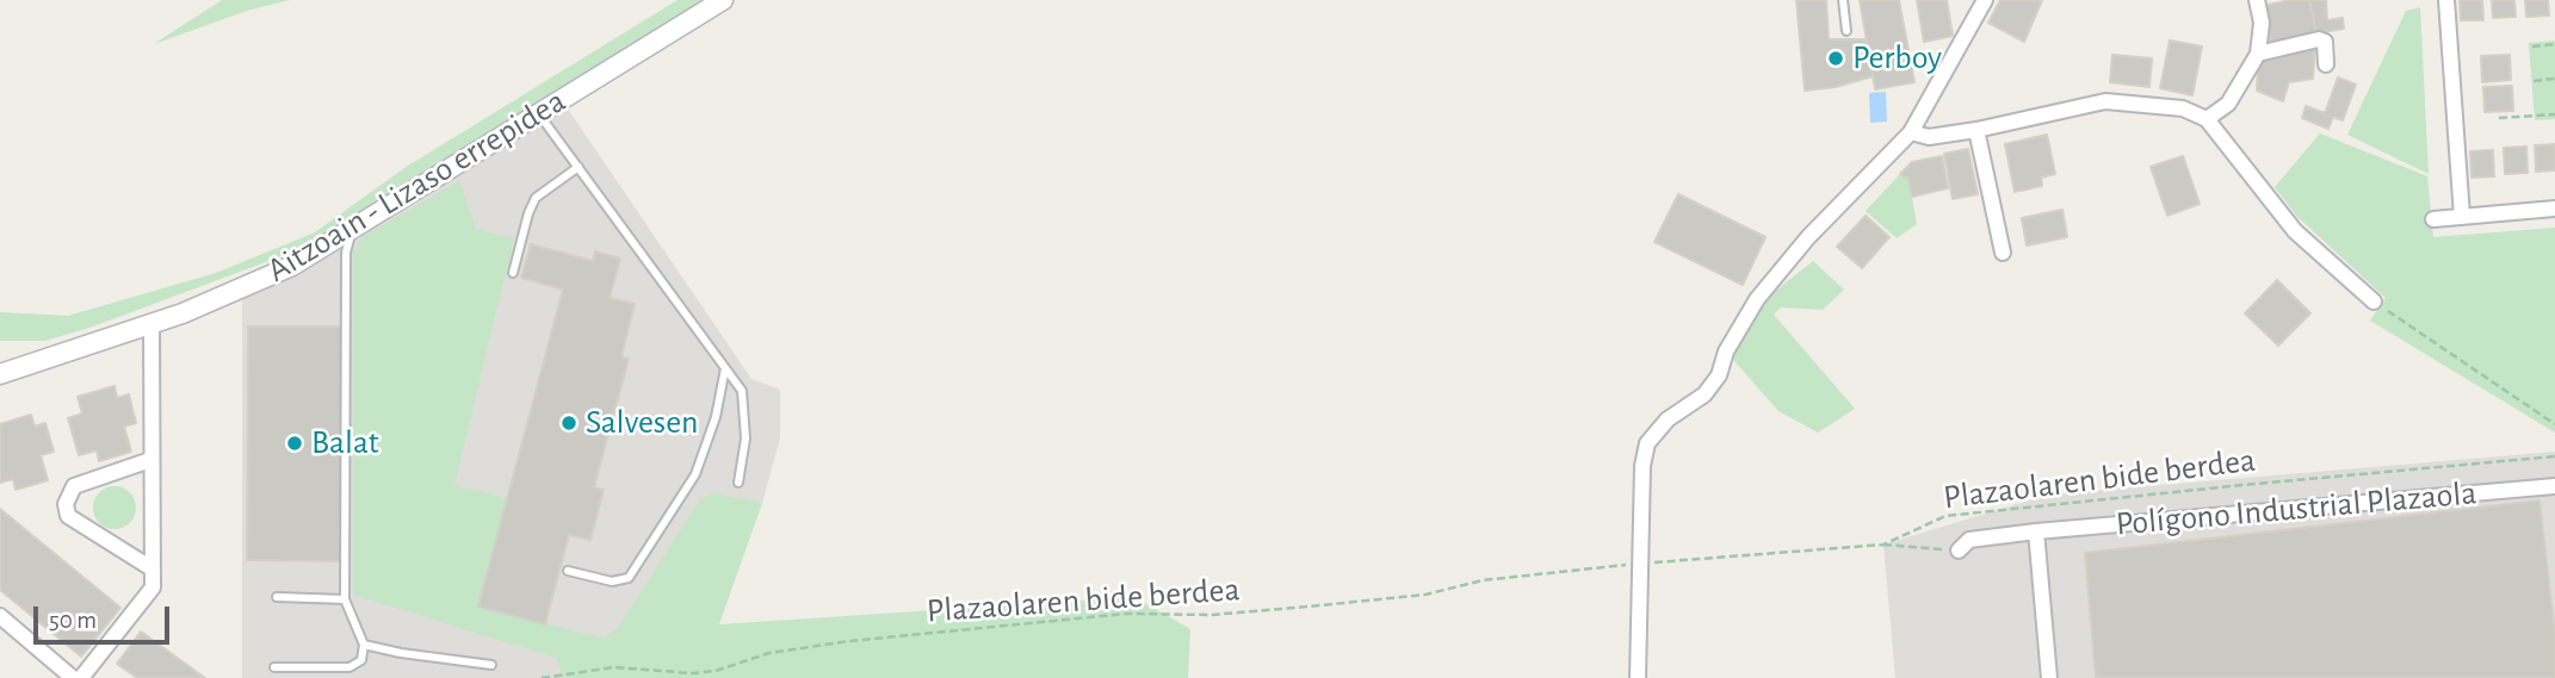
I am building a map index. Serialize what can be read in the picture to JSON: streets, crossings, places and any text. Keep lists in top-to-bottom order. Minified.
{"streets":{"street":["Aitzoain - Lizaso errepidea","Polígono Industrial Plazaola"],"path":["Plazaolaren bide berdea"]},"places":["Perboy","Salvesen","Balat"],"scale_bar":"50 m"}
